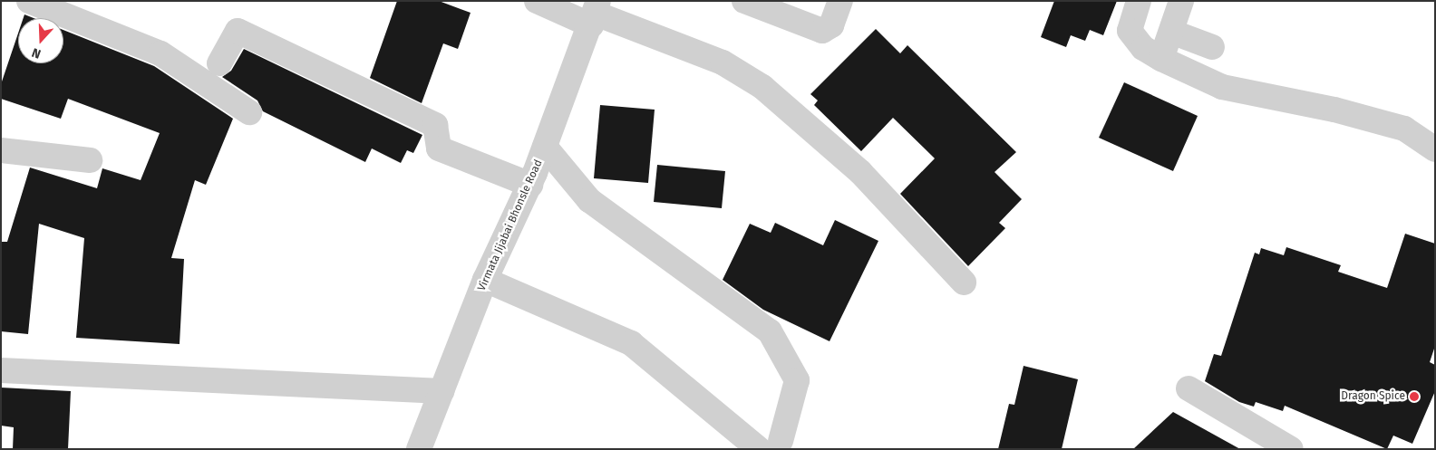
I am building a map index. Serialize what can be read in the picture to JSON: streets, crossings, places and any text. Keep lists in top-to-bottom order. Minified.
{"streets":{"street":["Virmata Jijabai Bhonsle Road"]},"places":["Dragon Spice"],"north":"bottom"}
